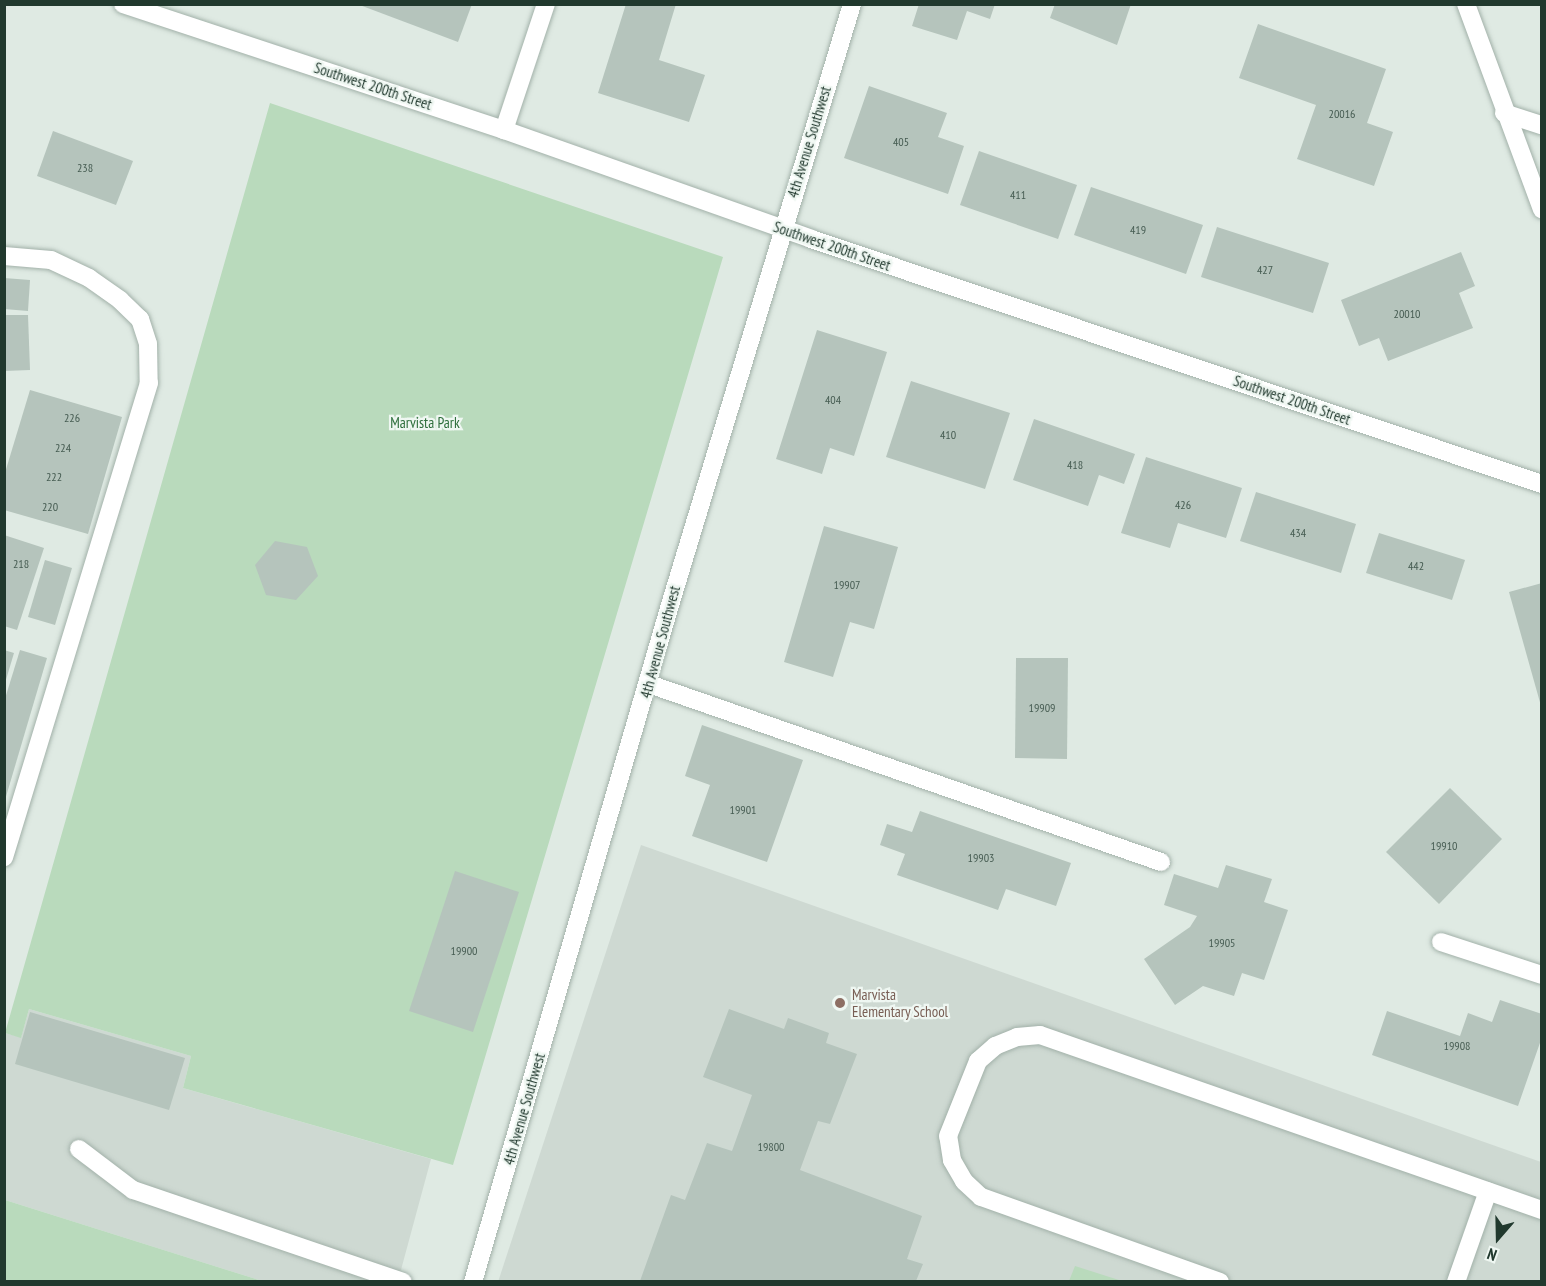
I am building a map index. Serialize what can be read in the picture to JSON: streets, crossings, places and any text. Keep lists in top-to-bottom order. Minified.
{"streets":{"street":["Southwest 200th Street","4th Avenue Southwest"]},"crossings":[["Southwest 200th Street","4th Avenue Southwest"]],"parks":["Marvista Park"],"places":["Marvista Elementary School"],"house_numbers":["20016","405","238","411","419","427","20010","404","226","410","224","418","222","426","220","434","218","442","19907","19909","19901","19910","19903","19905","19900","19908","19800"],"north":"bottom"}
